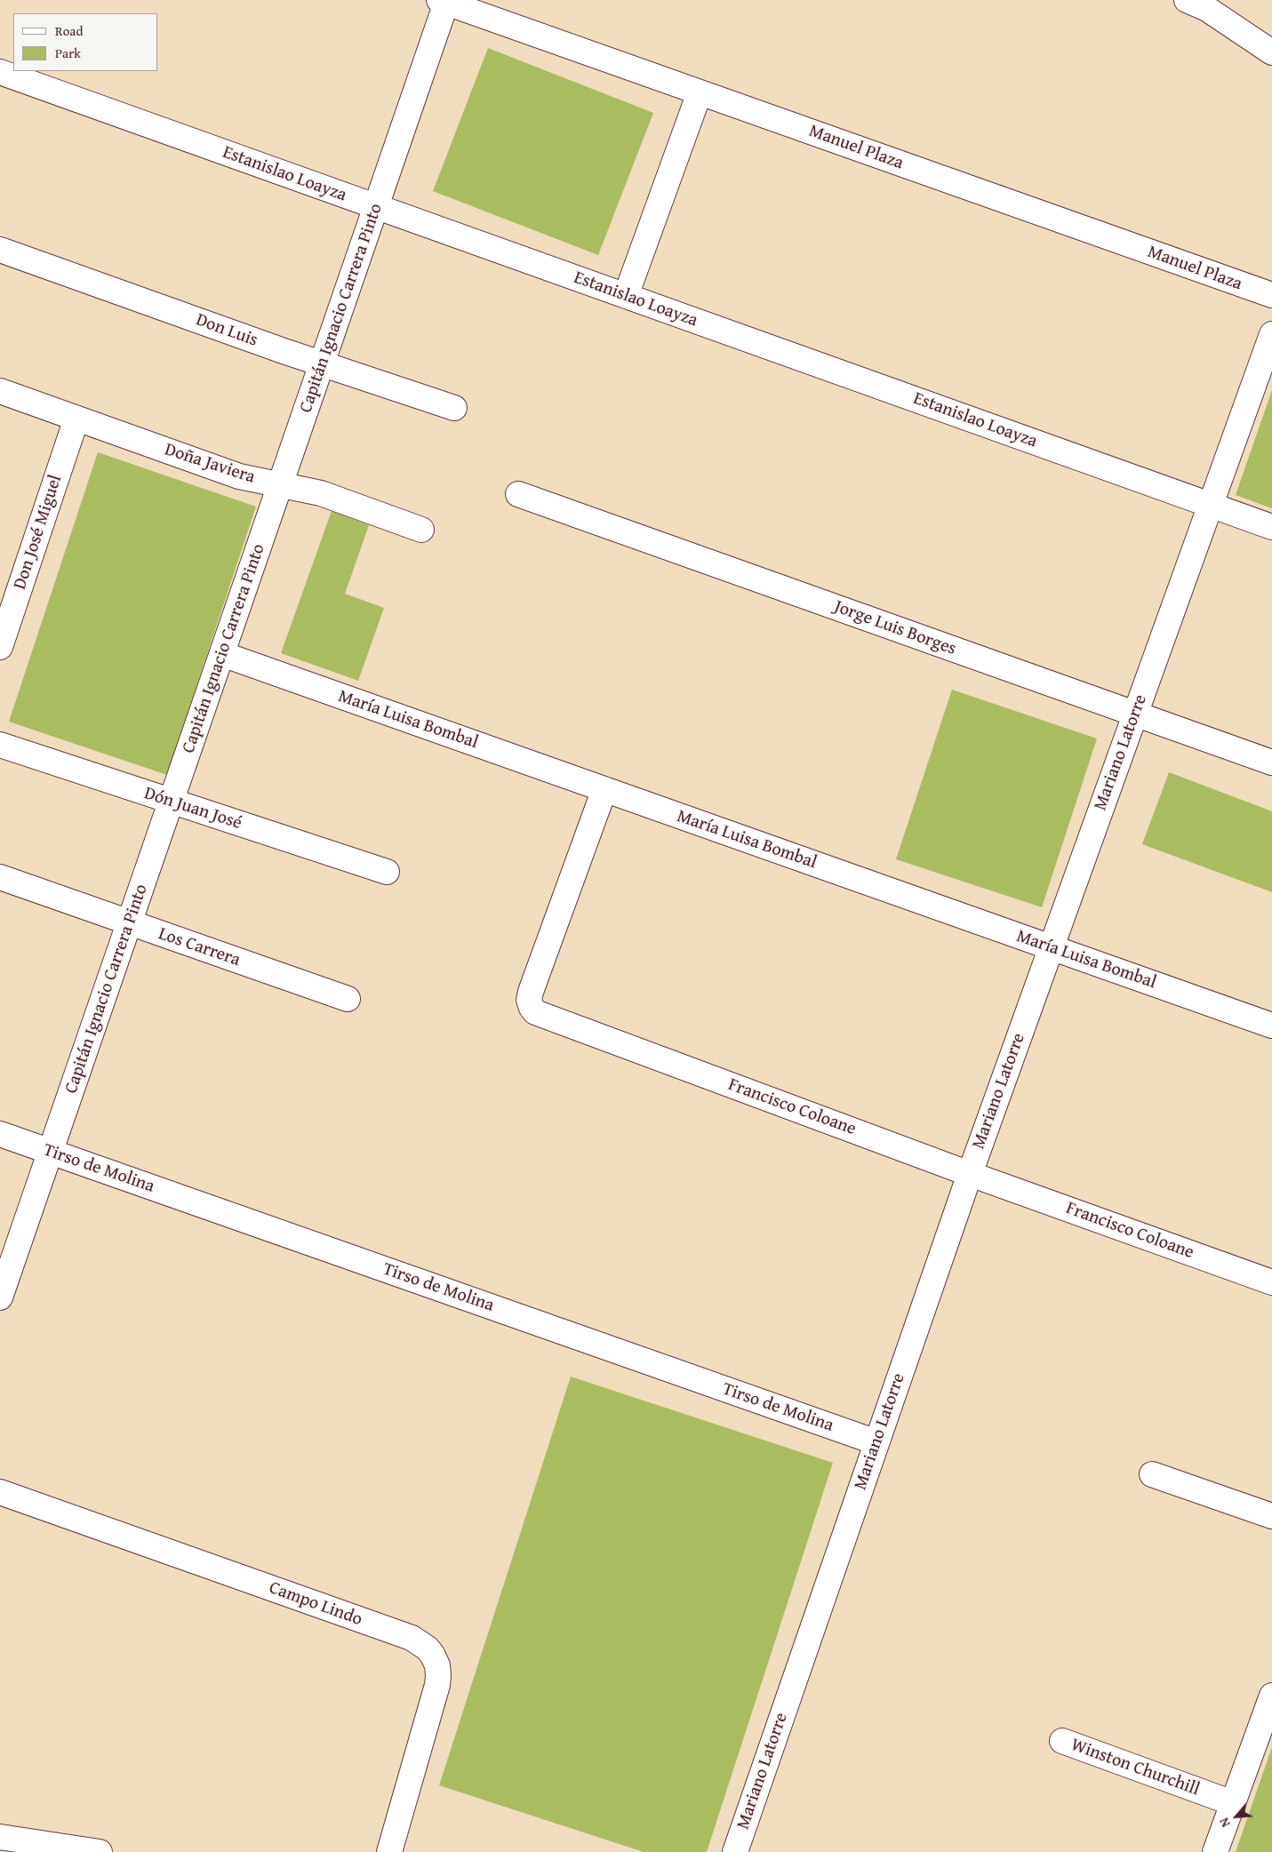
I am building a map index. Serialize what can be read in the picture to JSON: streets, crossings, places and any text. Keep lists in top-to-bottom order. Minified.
{"streets":{"street":["Manuel Plaza","Estanislao Loayza","Capitán Ignacio Carrera Pinto","Don Luis","Doña Javiera","Don José Miguel","Jorge Luis Borges","María Luisa Bombal","Mariano Latorre","Dón Juan José","Los Carrera","Francisco Coloane","Tirso de Molina","Campo Lindo","Winston Churchill"]},"crossings":[["Manuel Plaza","Capitán Ignacio Carrera Pinto"],["Estanislao Loayza","Capitán Ignacio Carrera Pinto"],["Estanislao Loayza","Mariano Latorre"],["Capitán Ignacio Carrera Pinto","Don Luis"],["Capitán Ignacio Carrera Pinto","Doña Javiera"],["Capitán Ignacio Carrera Pinto","María Luisa Bombal"],["Capitán Ignacio Carrera Pinto","Dón Juan José"],["Capitán Ignacio Carrera Pinto","Los Carrera"],["Capitán Ignacio Carrera Pinto","Tirso de Molina"],["Doña Javiera","Don José Miguel"],["Jorge Luis Borges","Mariano Latorre"],["María Luisa Bombal","Mariano Latorre"],["María Luisa Bombal","Francisco Coloane"],["Mariano Latorre","Francisco Coloane"],["Mariano Latorre","Tirso de Molina"]],"legend":["Road","Park"],"north":"bottom left"}
